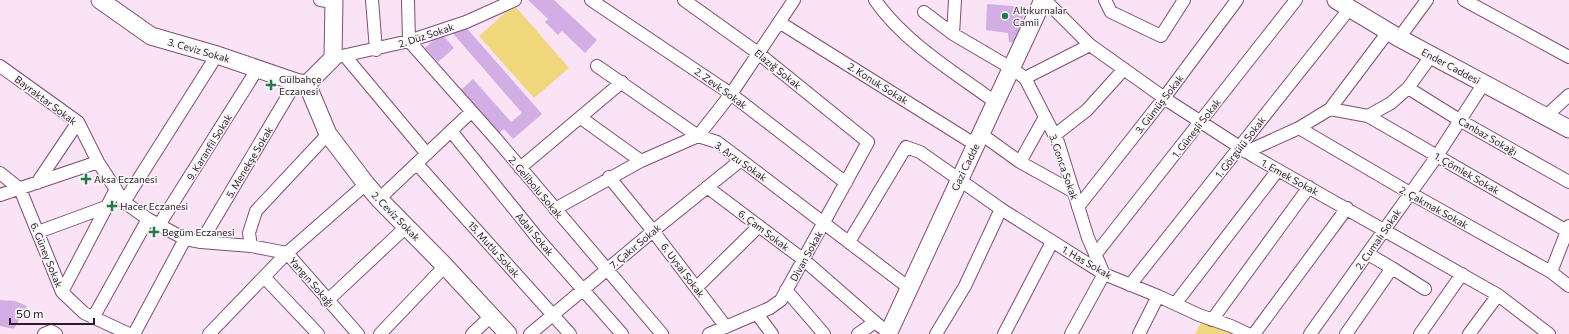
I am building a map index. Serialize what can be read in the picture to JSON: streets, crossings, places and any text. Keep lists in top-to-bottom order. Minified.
{"streets":{"main road":["3. Ceviz Sokak","Ender Caddesi","Gazi Cadde","2. Ceviz Sokak"],"street":["2. Düz Sokak","Elazığ Sokak","2. Konuk Sokak","2. Zevk Sokak","Bayraktar Sokak","3. Gümüş Sokak","1. Güneşli Sokak","Canbaz Sokağı","9. Karanfil Sokak","1. Görgülü Sokak","3. Arzu Sokak","5. Menekşe Sokak","3. Gonca Sokak","1. Çömlek Sokak","1. Emek Sokak","2. Gelibolu Sokak","2. Çakmak Sokak","6. Çam Sokak","Adalı Sokak","2. Cumalı Sokak","7. Çakır Sokak","15. Mutlu Sokak","6. Güney Sokak","Divan Sokak","1. Has Sokak","6. Uysal Sokak","Yangın Sokağı"]},"crossings":[["2. Düz Sokak","2. Gelibolu Sokak"],["3. Ceviz Sokak","9. Karanfil Sokak"],["3. Ceviz Sokak","5. Menekşe Sokak"],["3. Ceviz Sokak","2. Ceviz Sokak"],["Ender Caddesi","1. Görgülü Sokak"],["Ender Caddesi","2. Cumalı Sokak"],["Elazığ Sokak","Divan Sokak"],["2. Konuk Sokak","Gazi Cadde"],["2. Konuk Sokak","3. Gonca Sokak"],["2. Zevk Sokak","Divan Sokak"],["Bayraktar Sokak","9. Karanfil Sokak"],["Bayraktar Sokak","Yangın Sokağı"],["3. Gümüş Sokak","3. Gonca Sokak"],["3. Gümüş Sokak","1. Emek Sokak"],["1. Güneşli Sokak","3. Gonca Sokak"],["1. Güneşli Sokak","1. Emek Sokak"],["Canbaz Sokağı","2. Cumalı Sokak"],["1. Görgülü Sokak","1. Emek Sokak"],["1. Görgülü Sokak","1. Has Sokak"],["3. Arzu Sokak","Gazi Cadde"],["3. Arzu Sokak","7. Çakır Sokak"],["3. Arzu Sokak","Divan Sokak"],["3. Arzu Sokak","1. Has Sokak"],["5. Menekşe Sokak","2. Ceviz Sokak"],["5. Menekşe Sokak","Yangın Sokağı"],["Gazi Cadde","3. Gonca Sokak"],["Gazi Cadde","1. Emek Sokak"],["Gazi Cadde","6. Çam Sokak"],["Gazi Cadde","1. Has Sokak"],["3. Gonca Sokak","1. Has Sokak"],["1. Çömlek Sokak","2. Cumalı Sokak"],["1. Emek Sokak","2. Cumalı Sokak"],["2. Gelibolu Sokak","7. Çakır Sokak"],["2. Çakmak Sokak","2. Cumalı Sokak"],["6. Çam Sokak","7. Çakır Sokak"],["6. Çam Sokak","Divan Sokak"],["Adalı Sokak","7. Çakır Sokak"],["7. Çakır Sokak","15. Mutlu Sokak"],["7. Çakır Sokak","6. Uysal Sokak"],["Divan Sokak","6. Uysal Sokak"]],"places":{"other":["Altıkurnalar Camii"],"health":["Gülbahçe Eczanesi","Aksa Eczanesi","Hacer Eczanesi","Begüm Eczanesi"]},"scale_bar":"50 m"}
